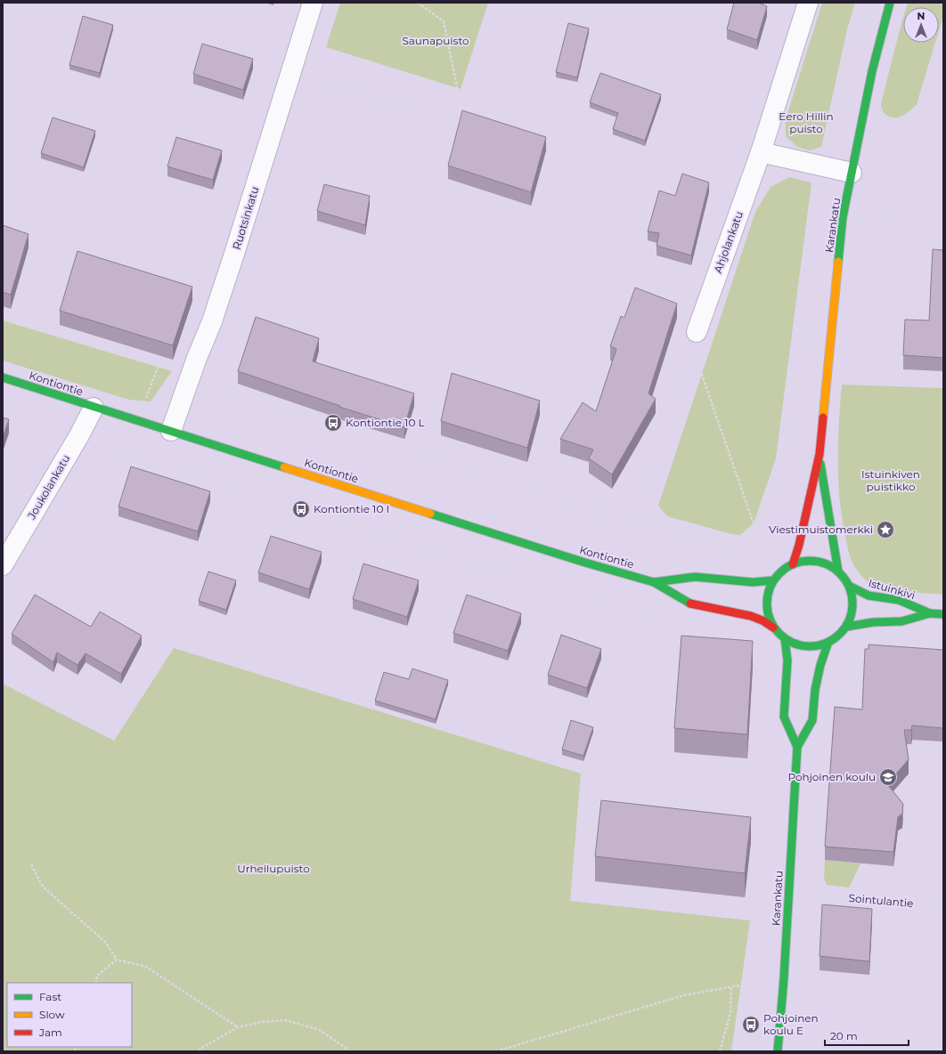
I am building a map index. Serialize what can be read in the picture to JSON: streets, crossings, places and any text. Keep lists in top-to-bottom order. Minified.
{"streets":{"street":["Ruotsinkatu","Karankatu","Ahjolankatu","Kontiontie","Joukolankatu","Istuinkivi"],"path":["Sointulantie"]},"crossings":[["Ruotsinkatu","Kontiontie"],["Karankatu","Kontiontie"],["Karankatu","Istuinkivi"],["Kontiontie","Joukolankatu"],["Kontiontie","Istuinkivi"]],"parks":["Saunapuisto","Eero Hillin puisto","Istuinkiven puistikko","Urheilupuisto"],"places":{"bus stop":["Kontiontie 10 L","Kontiontie 10 I","Pohjoinen koulu E"],"place":["Viestimuistomerkki"],"school or university":["Pohjoinen koulu"]},"legend":["Fast","Slow","Jam"],"scale_bar":"20 m","north":"top"}
